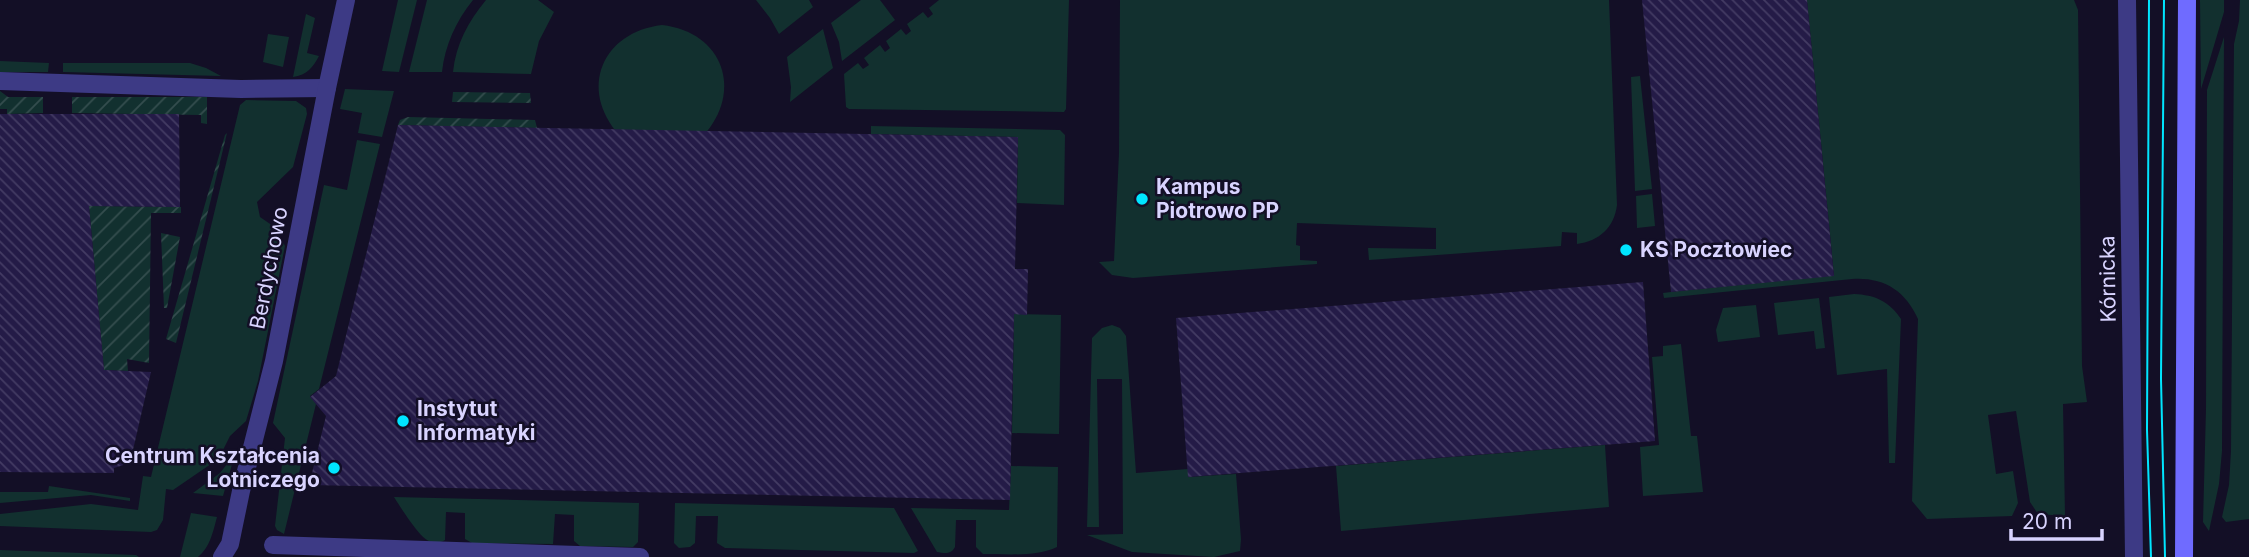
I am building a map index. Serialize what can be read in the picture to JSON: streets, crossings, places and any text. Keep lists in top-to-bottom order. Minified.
{"streets":{"street":["Berdychowo","Kórnicka"]},"places":["Kampus Piotrowo PP","KS Pocztowiec","Instytut Informatyki","Centrum Kształcenia Lotniczego"],"scale_bar":"20 m"}
